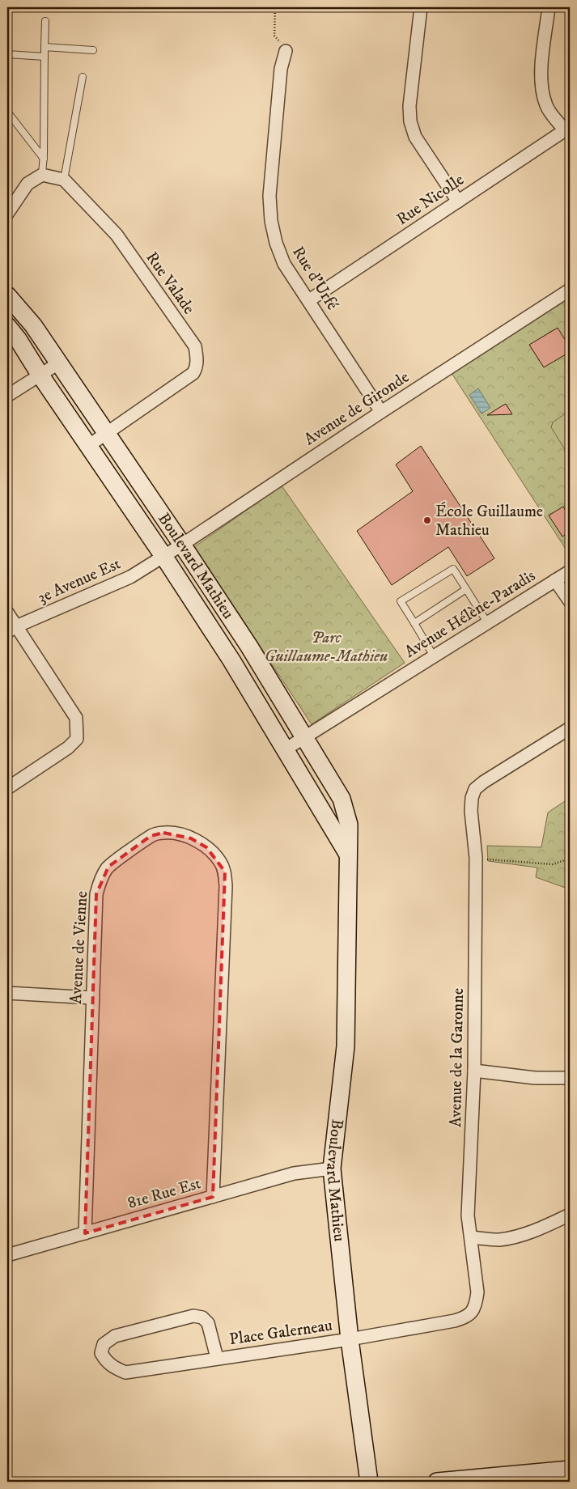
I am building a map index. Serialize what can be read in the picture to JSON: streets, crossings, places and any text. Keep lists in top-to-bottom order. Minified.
{"streets":{"street":["Rue Nicolle","Rue d'Urfé","Rue Valade","Avenue de Gironde","Boulevard Mathieu","3e Avenue Est","Avenue Hélène-Paradis","Avenue de Vienne","Avenue de la Garonne","81e Rue Est","Place Galerneau"]},"crossings":[["Rue Nicolle","Rue d'Urfé"],["Rue d'Urfé","Avenue de Gironde"],["Rue Valade","Boulevard Mathieu"],["Avenue de Gironde","Boulevard Mathieu"],["Avenue de Gironde","3e Avenue Est"],["Boulevard Mathieu","3e Avenue Est"],["Boulevard Mathieu","Avenue Hélène-Paradis"],["Boulevard Mathieu","Avenue de la Garonne"],["Boulevard Mathieu","81e Rue Est"],["Boulevard Mathieu","Place Galerneau"],["Avenue de Vienne","81e Rue Est"],["Avenue de la Garonne","Place Galerneau"]],"parks":["Parc Guillaume-Mathieu"],"places":["École Guillaume Mathieu"]}
